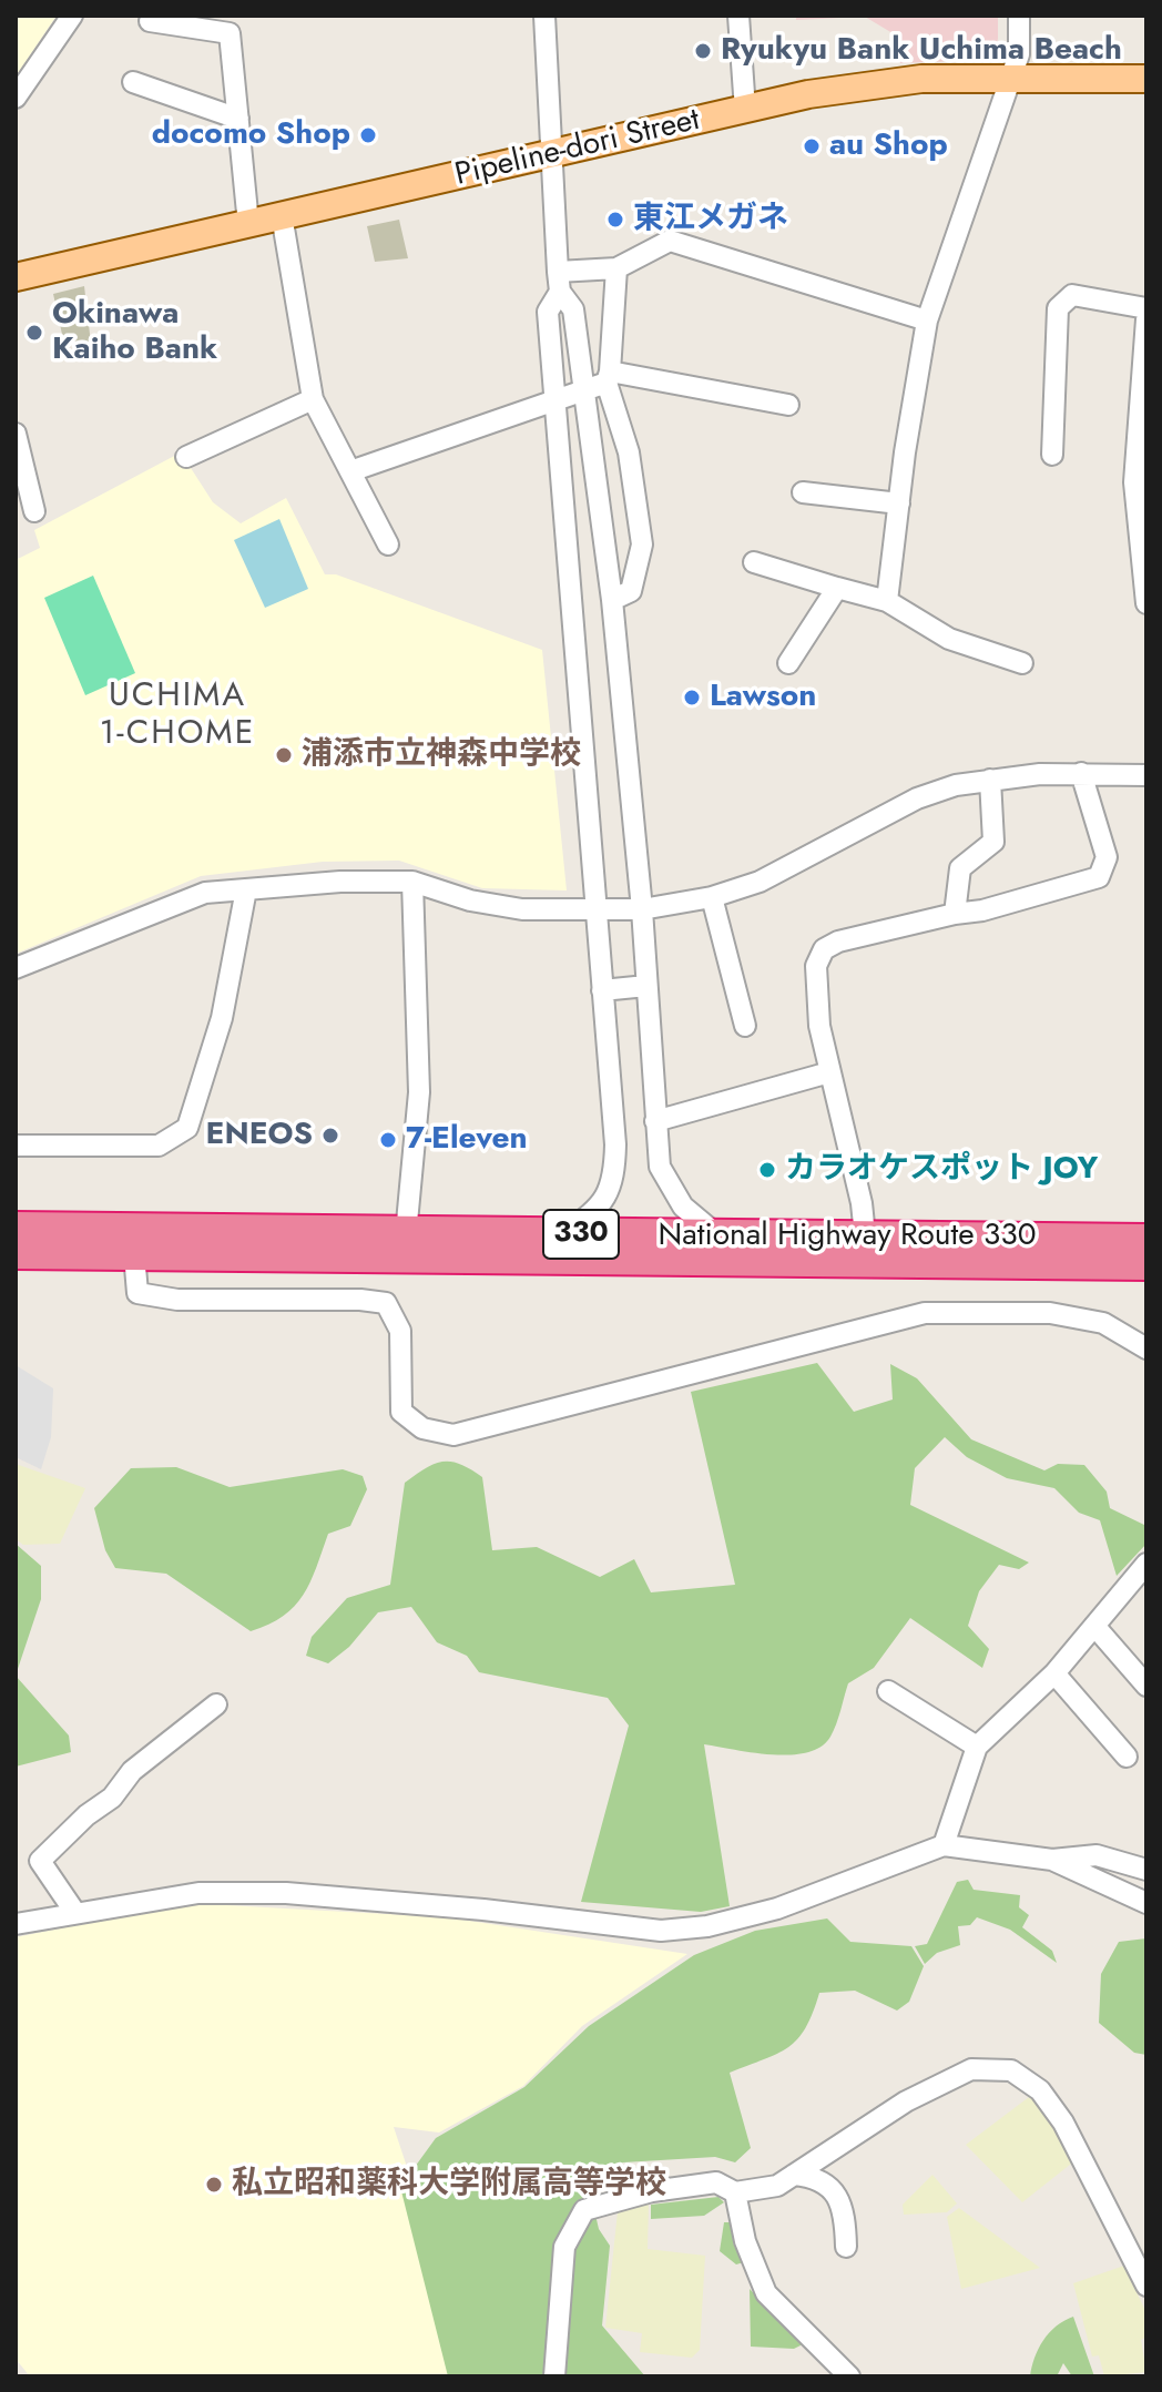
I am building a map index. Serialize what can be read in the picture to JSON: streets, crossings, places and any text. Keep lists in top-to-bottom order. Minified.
{"streets":{"highway":["330","National Highway Route 330"],"main road":["Pipeline-dori Street"]},"districts":["UCHIMA 1-CHOME"],"places":["Ryukyu Bank Uchima Beach","docomo Shop","au Shop","東江メガネ","Okinawa Kaiho Bank","Lawson","浦添市立神森中学校","ENEOS","7-Eleven","カラオケスポット JOY","私立昭和薬科大学附属高等学校"]}
